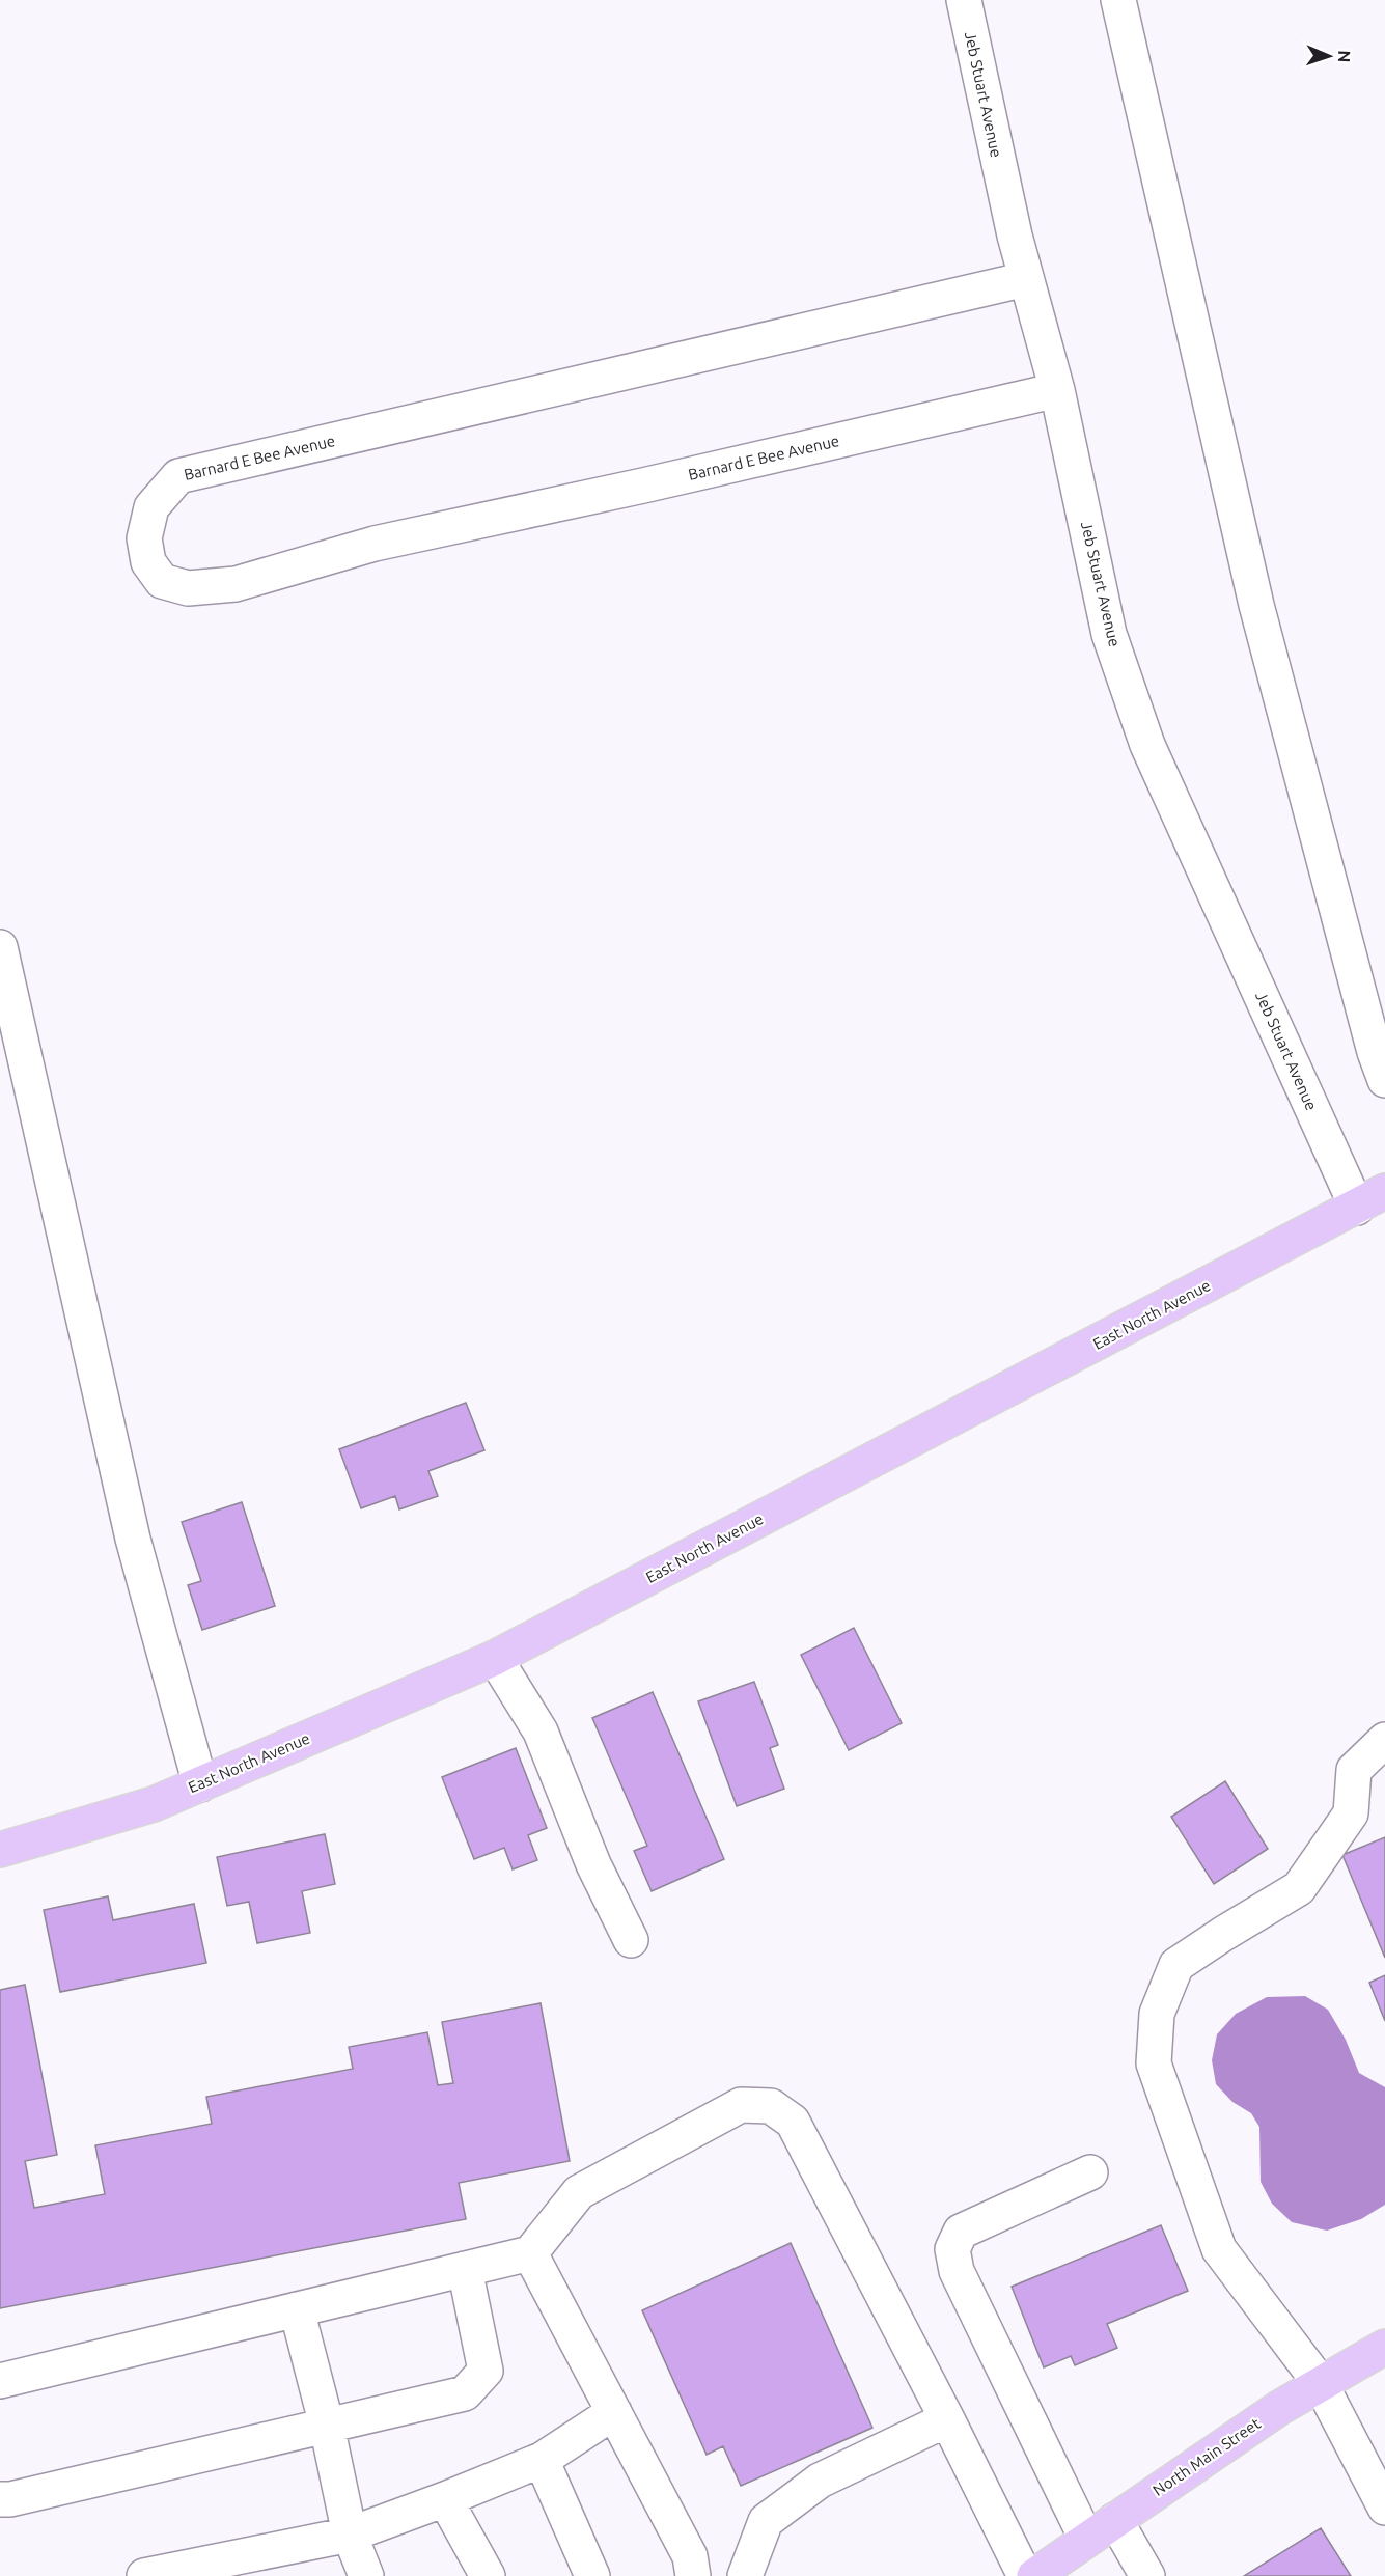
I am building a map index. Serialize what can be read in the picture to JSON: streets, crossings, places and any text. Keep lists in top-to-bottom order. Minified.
{"streets":{"main road":["East North Avenue","North Main Street"],"street":["Jeb Stuart Avenue","Barnard E Bee Avenue"]},"crossings":[["Jeb Stuart Avenue","Barnard E Bee Avenue"],["Jeb Stuart Avenue","East North Avenue"]],"north":"right"}
